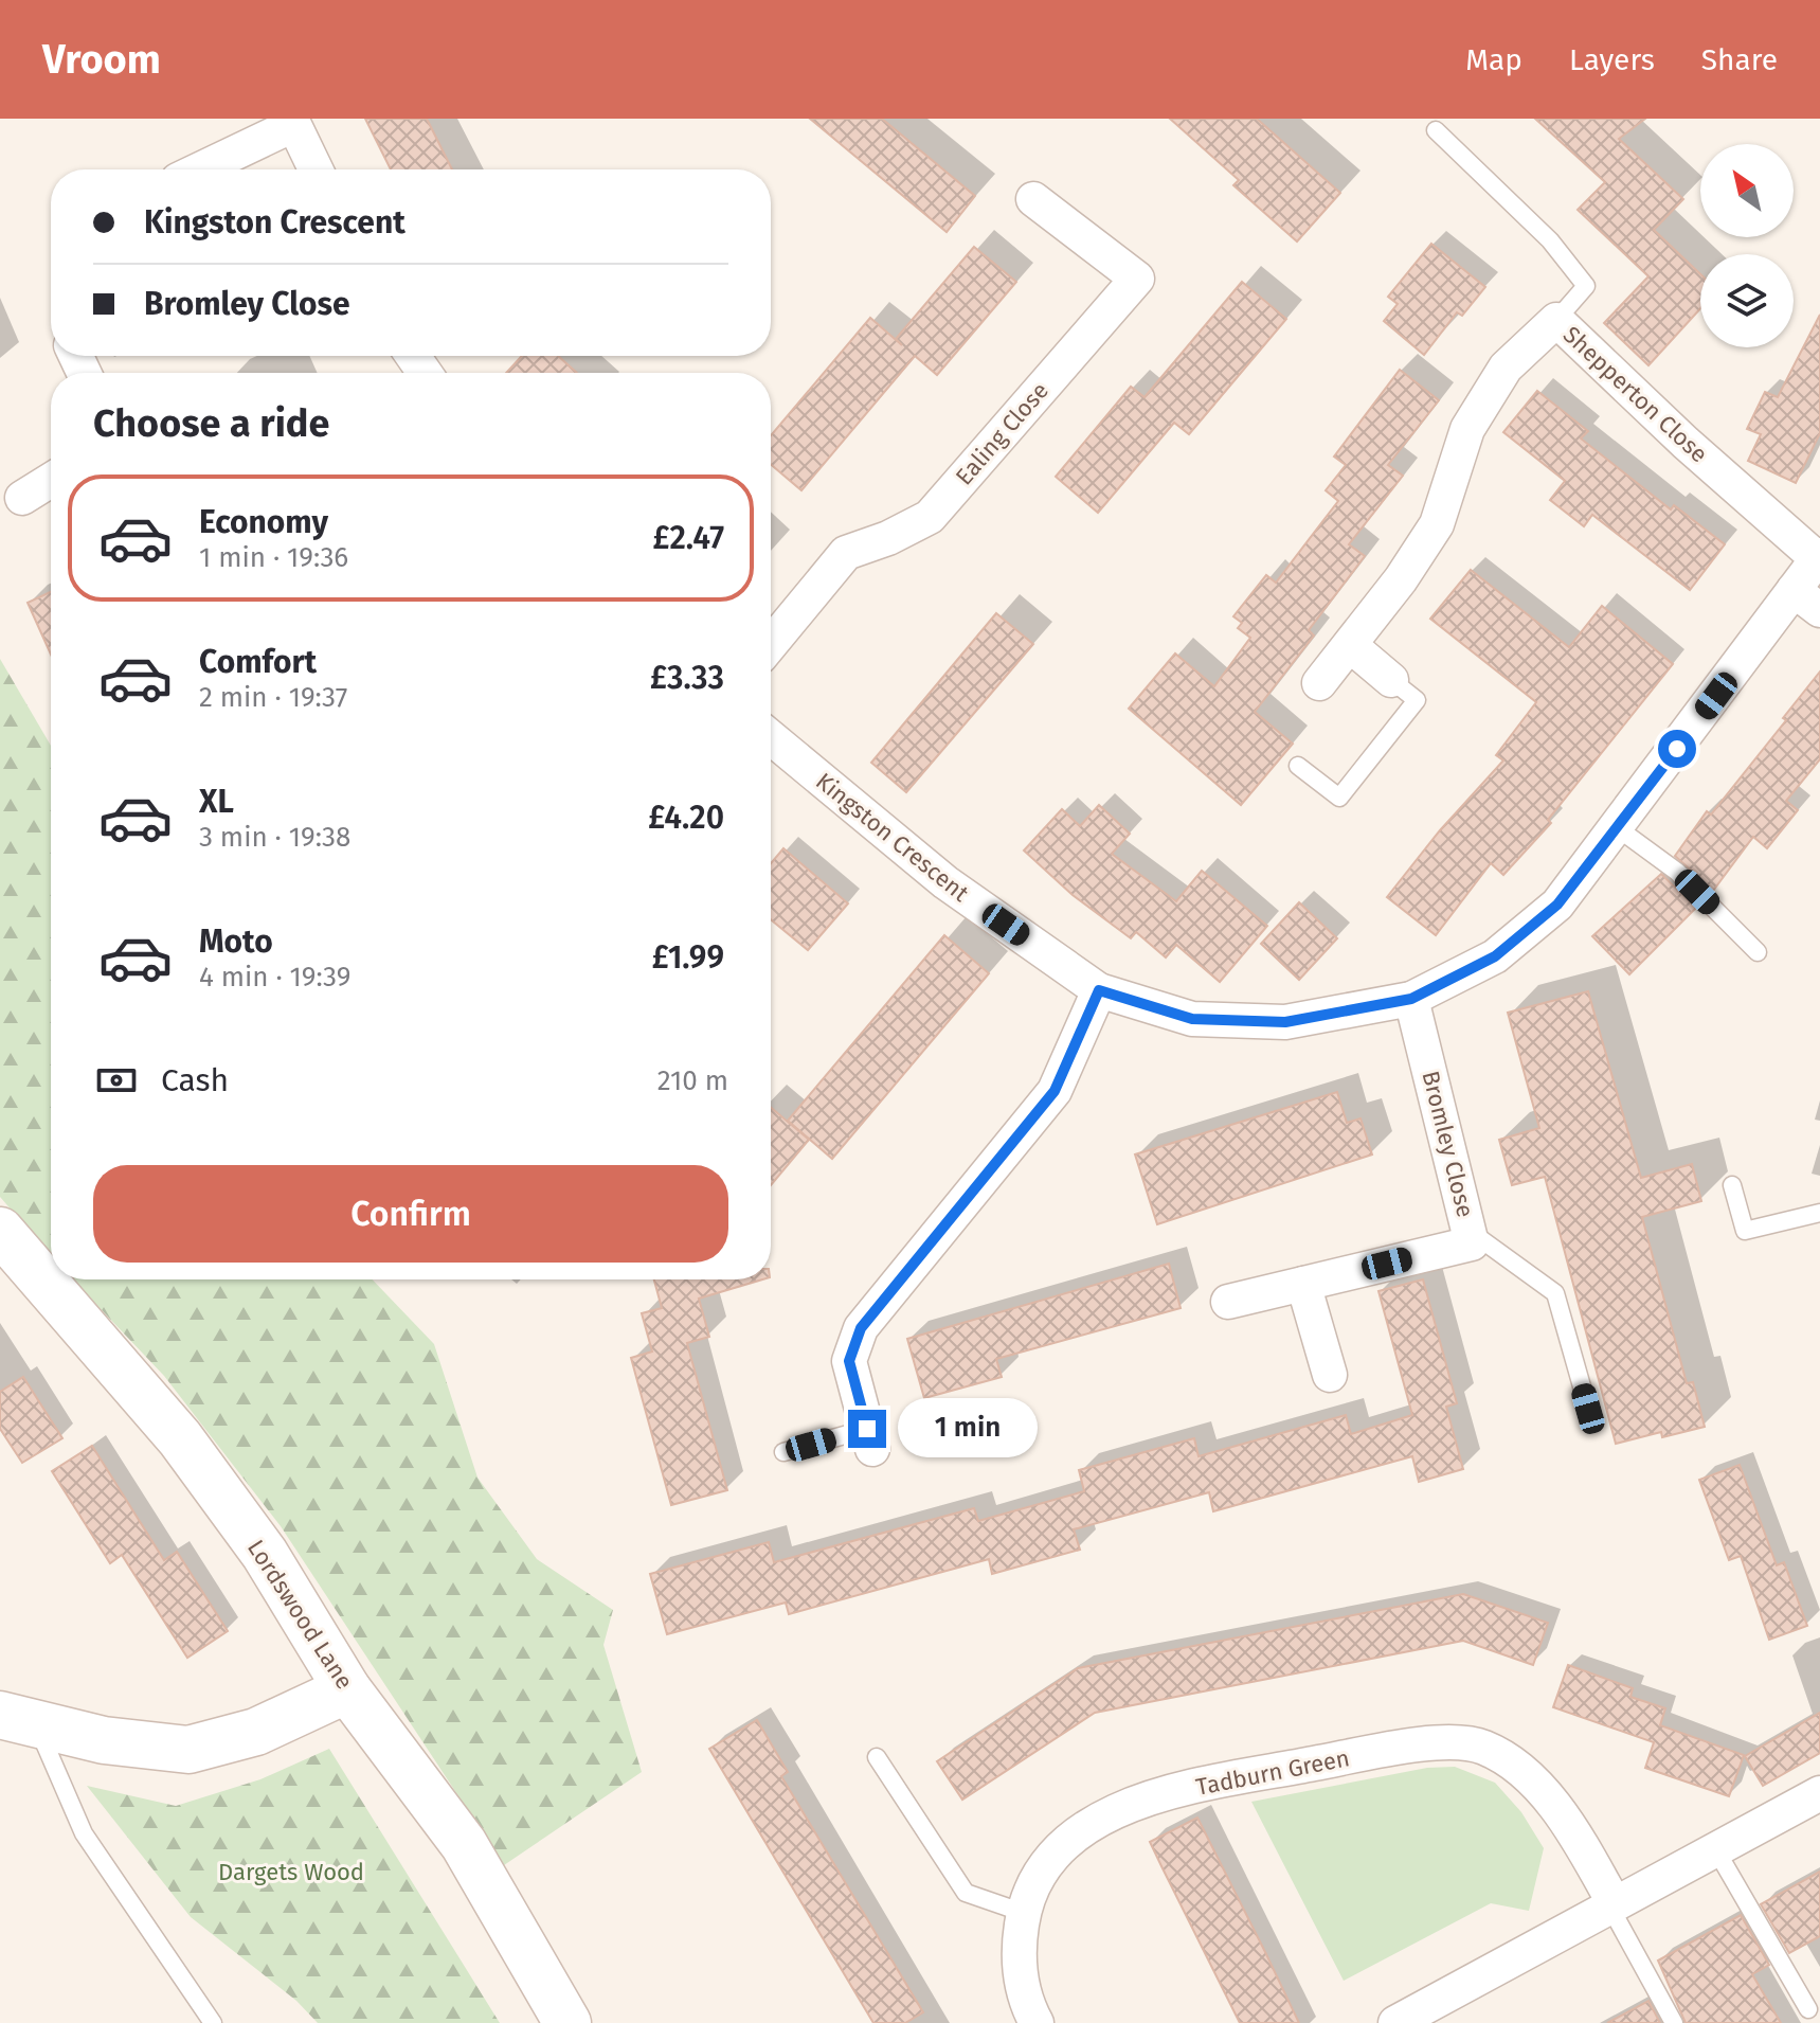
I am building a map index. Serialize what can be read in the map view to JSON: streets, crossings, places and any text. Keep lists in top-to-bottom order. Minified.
{"streets":{"street":["Shepperton Close","Ealing Close","Kingston Crescent","Bromley Close","Lordswood Lane","Tadburn Green"]},"crossings":[["Shepperton Close","Kingston Crescent"],["Kingston Crescent","Bromley Close"]],"parks":["Dargets Wood"],"north":"top left","page":{"header":"Vroom","nav":["Map","Layers","Share"],"banner":["Kingston Crescent","Bromley Close"],"heading":"Choose a ride","list":[{"name":"Economy","note":"1 min · 19:36","value":"£2.47"},{"name":"Comfort","note":"2 min · 19:37","value":"£3.33"},{"name":"XL","note":"3 min · 19:38","value":"£4.20"},{"name":"Moto","note":"4 min · 19:39","value":"£1.99"}],"pay":["Cash","210 m"],"buttons":"Confirm","bubble":"1 min"}}
